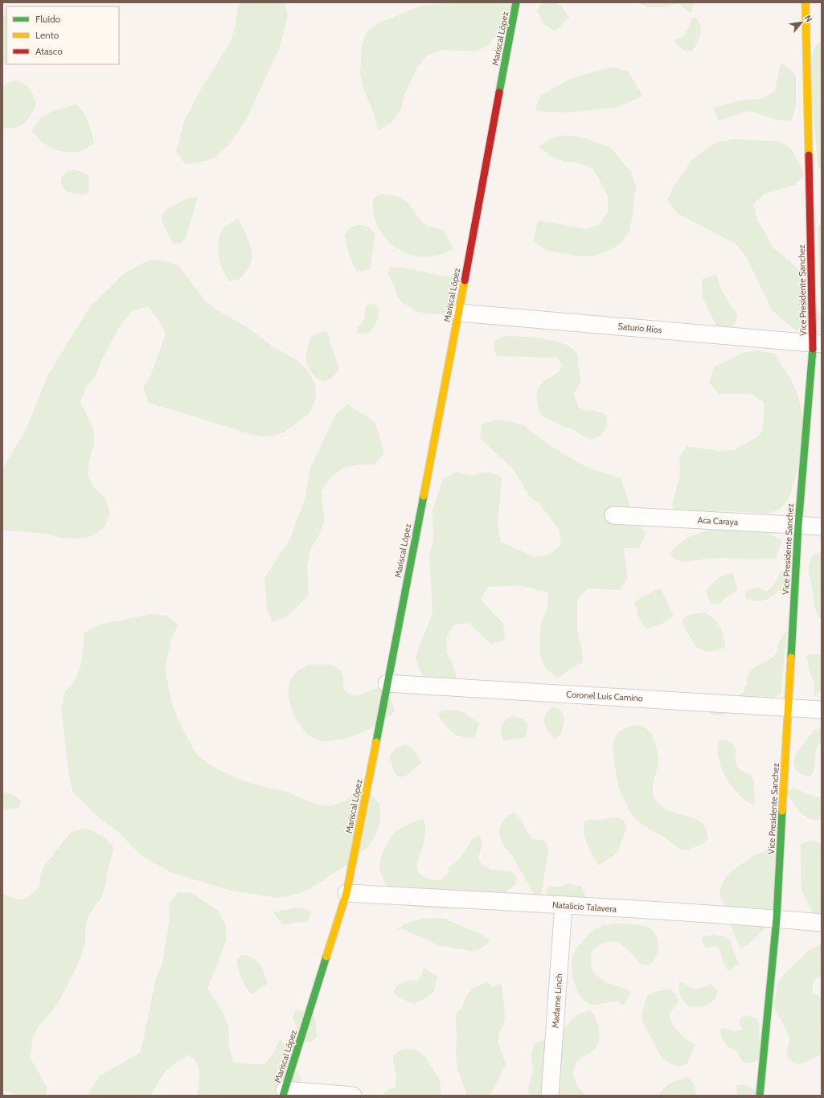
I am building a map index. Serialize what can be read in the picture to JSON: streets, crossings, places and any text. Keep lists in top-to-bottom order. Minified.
{"streets":{"street":["Mariscal López","Vice Presidente Sanchez","Saturio Ríos","Aca Caraya","Coronel Luis Camino","Natalicio Talavera","Madame Linch"]},"crossings":[["Mariscal López","Saturio Ríos"],["Mariscal López","Coronel Luis Camino"],["Mariscal López","Natalicio Talavera"],["Vice Presidente Sanchez","Saturio Ríos"],["Vice Presidente Sanchez","Aca Caraya"],["Vice Presidente Sanchez","Coronel Luis Camino"],["Vice Presidente Sanchez","Natalicio Talavera"],["Natalicio Talavera","Madame Linch"]],"legend":["Fluido","Lento","Atasco"],"north":"top right"}
